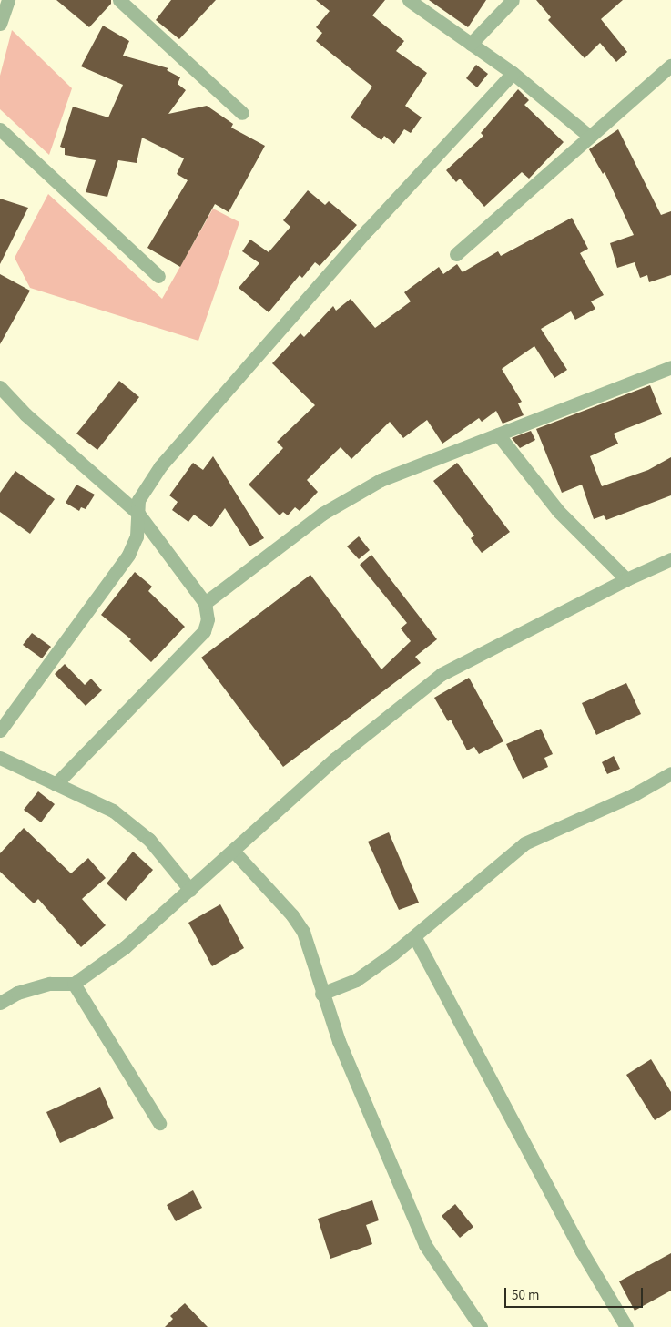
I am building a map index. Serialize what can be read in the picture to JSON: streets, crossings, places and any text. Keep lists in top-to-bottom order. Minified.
{"scale_bar":"50 m"}
